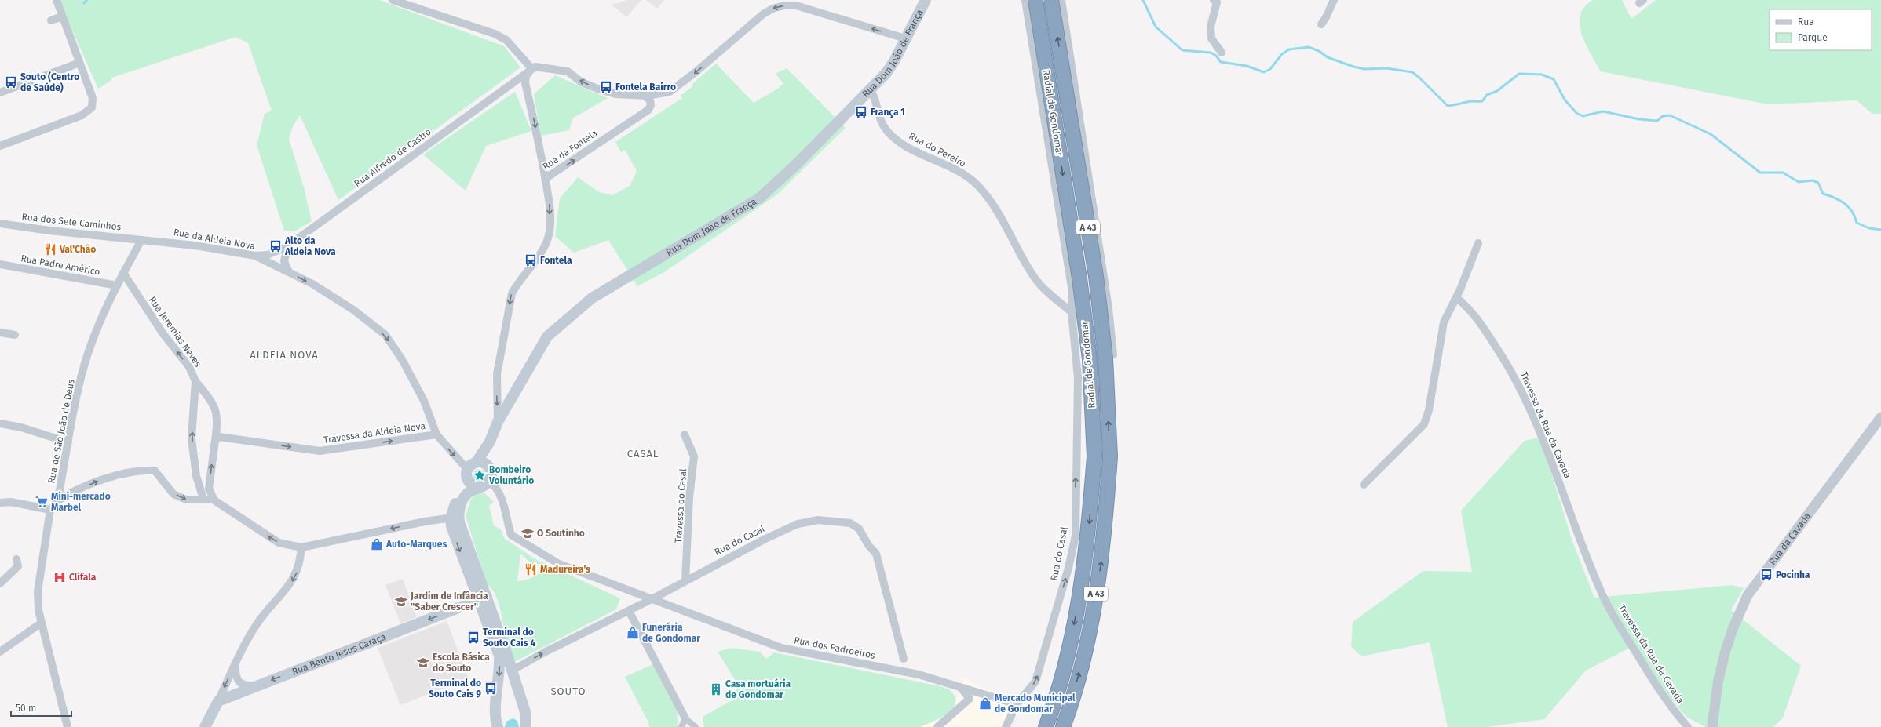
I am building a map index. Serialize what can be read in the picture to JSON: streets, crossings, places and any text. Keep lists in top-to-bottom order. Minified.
{"streets":{"highway":["Radial de Gondomar","A 43"],"main road":["Rua Dom João de França","Rua Bento Jesus Caraça"],"street":["Rua da Fontela","Rua do Pereiro","Rua Alfredo de Castro","Rua dos Sete Caminhos","Rua da Aldeia Nova","Rua Padre Américo","Rua Jeremias Neves","Travessa da Rua da Cavada","Rua de São João de Deus","Travessa da Aldeia Nova","Travessa do Casal","Rua da Cavada","Rua do Casal","Rua dos Padroeiros"]},"crossings":[["Rua Dom João de França","Rua da Fontela"],["Rua Dom João de França","Rua do Pereiro"],["Rua Dom João de França","Rua da Aldeia Nova"],["Rua Dom João de França","Rua dos Padroeiros"],["Rua do Pereiro","Rua do Casal"],["Rua Alfredo de Castro","Rua da Aldeia Nova"],["Rua dos Sete Caminhos","Rua da Aldeia Nova"],["Rua dos Sete Caminhos","Rua de São João de Deus"],["Rua da Aldeia Nova","Rua de São João de Deus"],["Rua da Aldeia Nova","Travessa da Aldeia Nova"],["Rua da Aldeia Nova","Rua dos Padroeiros"],["Rua Padre Américo","Rua de São João de Deus"],["Rua Jeremias Neves","Rua de São João de Deus"],["Travessa do Casal","Rua do Casal"],["Rua do Casal","Rua dos Padroeiros"]],"one_way":["Rua da Aldeia Nova","Travessa da Aldeia Nova","Rua Bento Jesus Caraça"],"districts":["ALDEIA NOVA","CASAL","SOUTO"],"places":{"bus stop":["Souto (Centro de Saúde)","Fontela Bairro","França 1","Alto da Aldeia Nova","Fontela","Pocinha","Terminal do Souto Cais 4","Terminal do Souto Cais 9"],"restaurant":["Val'Chão","Madureira's"],"place":["Bombeiro Voluntário"],"supermarket":["Mini-mercado Marbel"],"school or university":["O Soutinho","Jardim de Infância \"Saber Crescer\"","Escola Básica do Souto"],"shop":["Auto-Marques","Funerária de Gondomar","Mercado Municipal de Gondomar"],"hospital":["Clifala"],"building":["Casa mortuária de Gondomar"]},"legend":["Rua","Parque"],"scale_bar":"50 m"}
